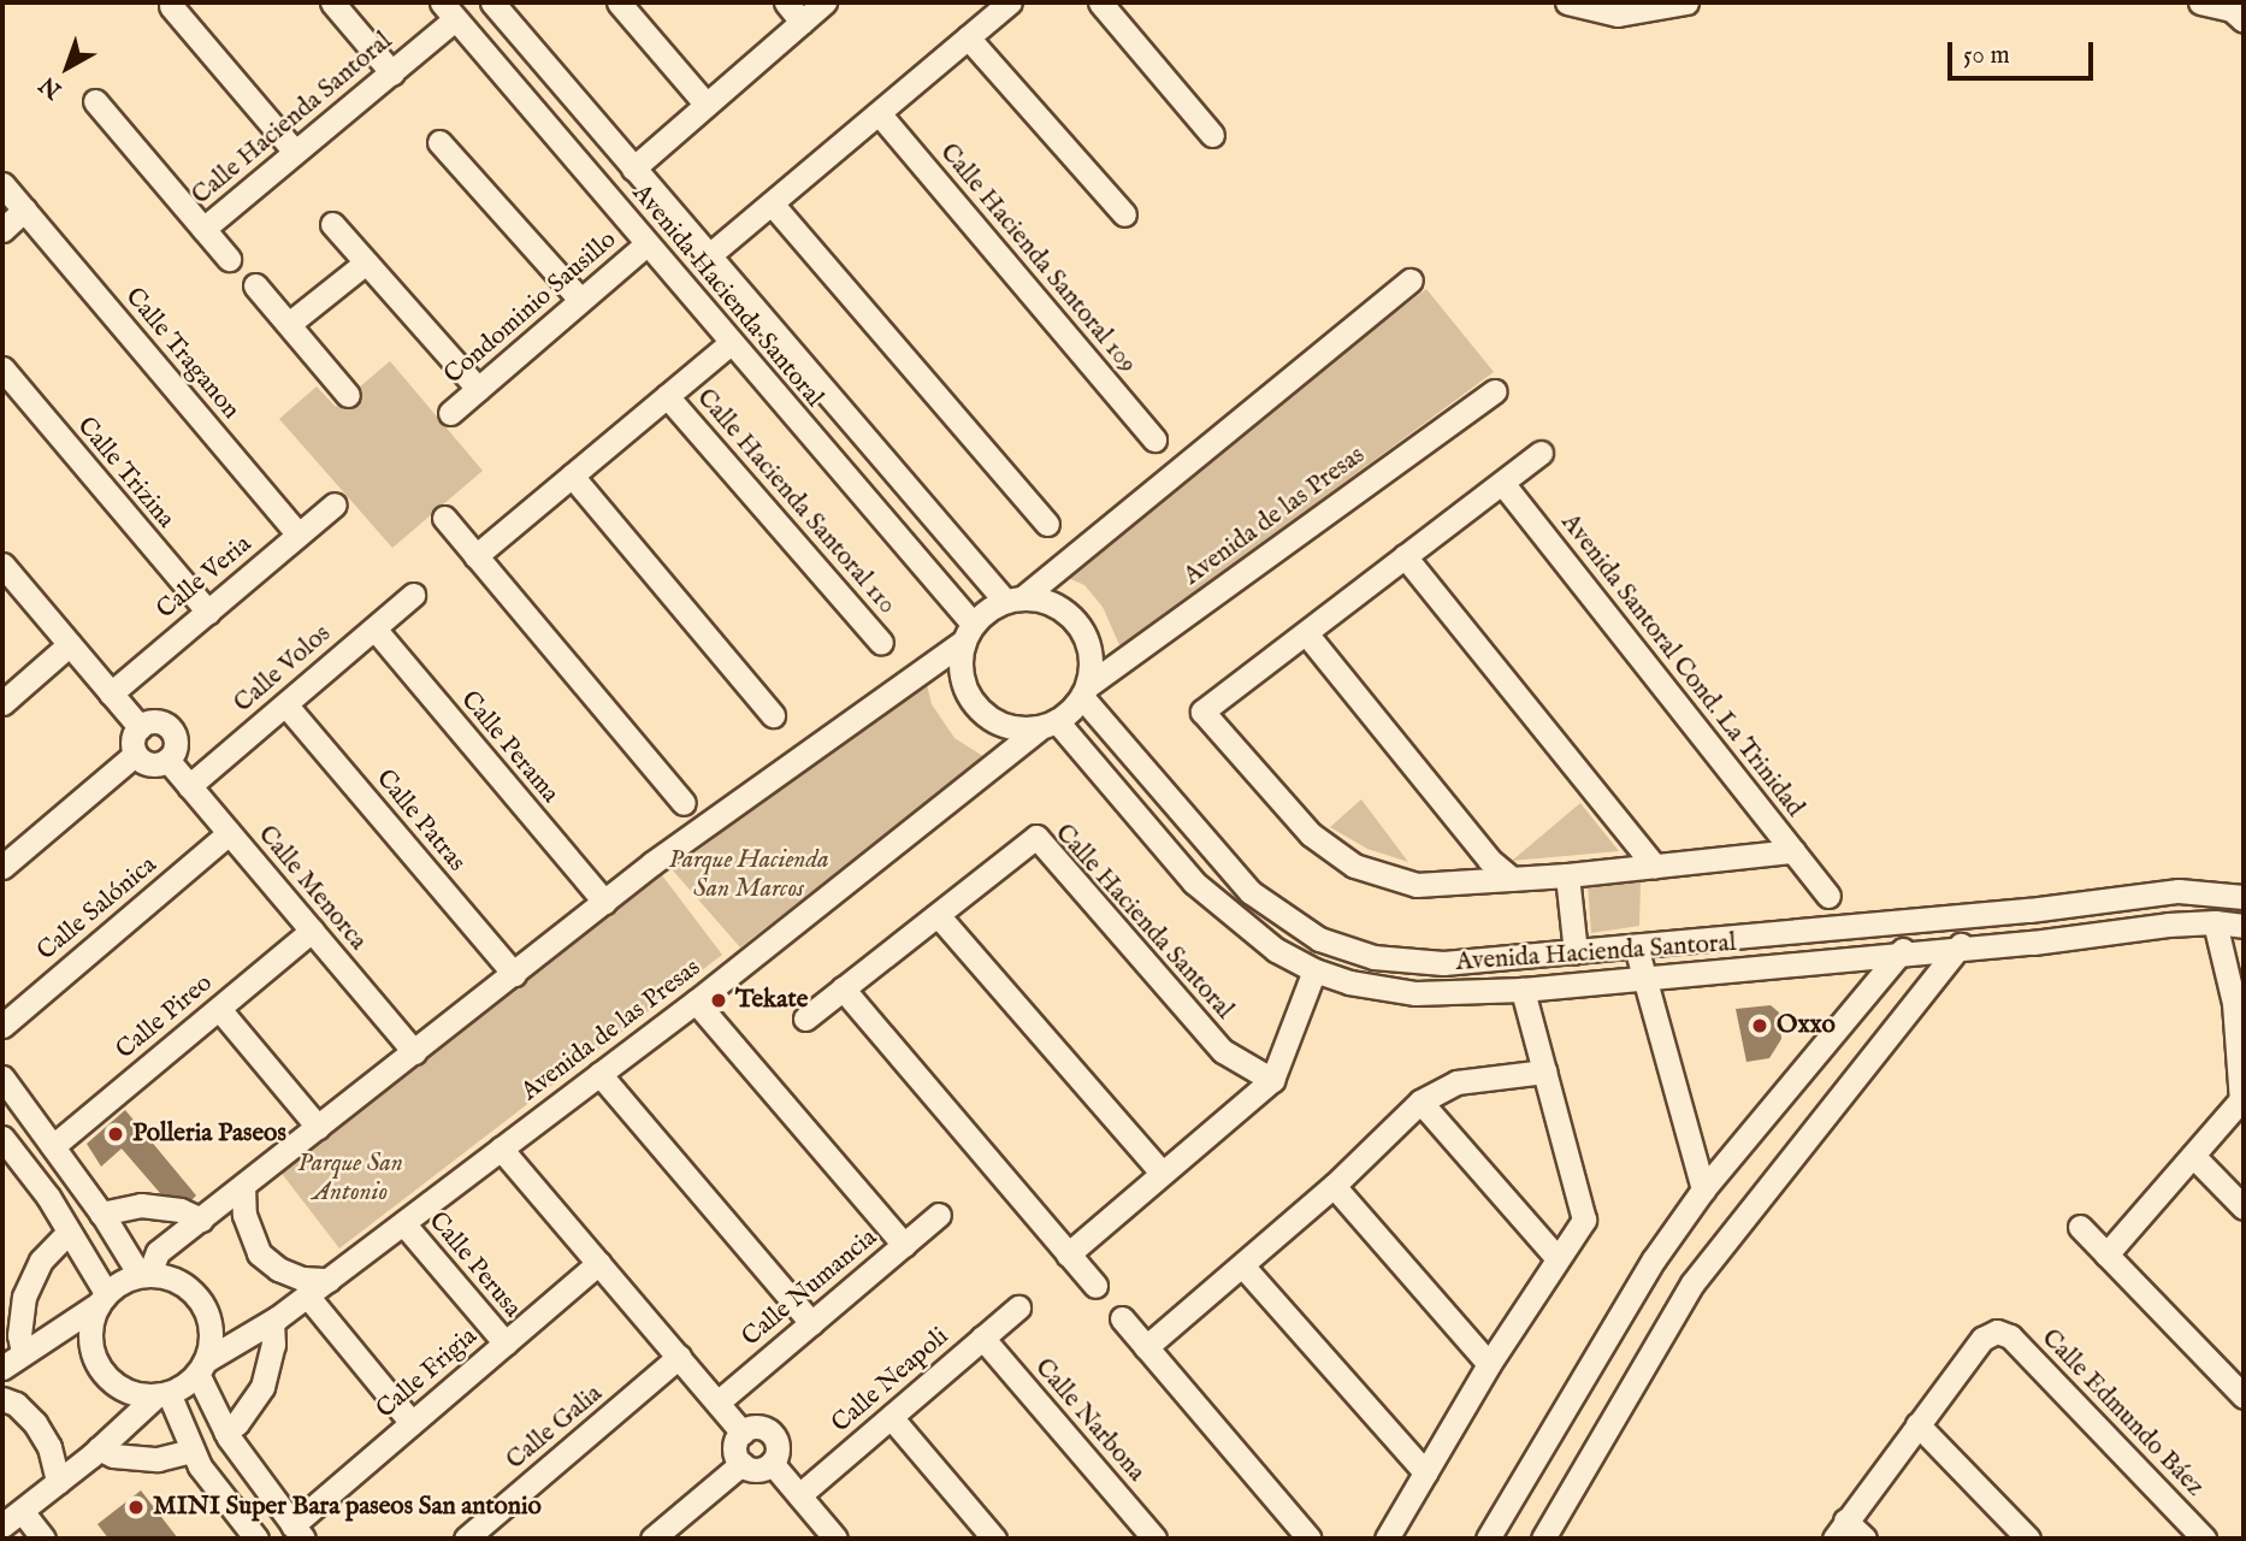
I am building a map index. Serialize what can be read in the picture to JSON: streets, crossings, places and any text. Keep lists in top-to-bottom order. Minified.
{"streets":{"street":["Calle Hacienda Santoral","Calle Hacienda Santoral 109","Avenida Hacienda Santoral","Condominio Sausillo","Calle Traganon","Calle Trizina","Calle Hacienda Santoral 110","Avenida de las Presas","Calle Veria","Avenida Santoral Cond. La Trinidad","Calle Volos","Calle Perama","Calle Patras","Calle Menorca","Calle Salónica","Calle Pireo","Calle Perusa","Calle Numancia","Calle Frigia","Calle Neapoli","Calle Edmundo Báez","Calle Narbona","Calle Galia"]},"crossings":[["Calle Hacienda Santoral","Avenida Hacienda Santoral"],["Avenida Hacienda Santoral","Condominio Sausillo"],["Avenida Hacienda Santoral","Calle Hacienda Santoral 110"],["Avenida Hacienda Santoral","Avenida de las Presas"],["Calle Traganon","Calle Veria"],["Calle Trizina","Calle Veria"],["Avenida de las Presas","Calle Perusa"],["Calle Volos","Calle Perama"],["Calle Volos","Calle Patras"],["Calle Volos","Calle Menorca"],["Calle Menorca","Calle Salónica"],["Calle Menorca","Calle Pireo"],["Calle Perusa","Calle Frigia"],["Calle Neapoli","Calle Narbona"]],"parks":["Parque Hacienda San Marcos","Parque San Antonio"],"places":["Tekate","Oxxo","Polleria Paseos","MINI Super Bara paseos San antonio"],"scale_bar":"50 m","north":"bottom left"}
